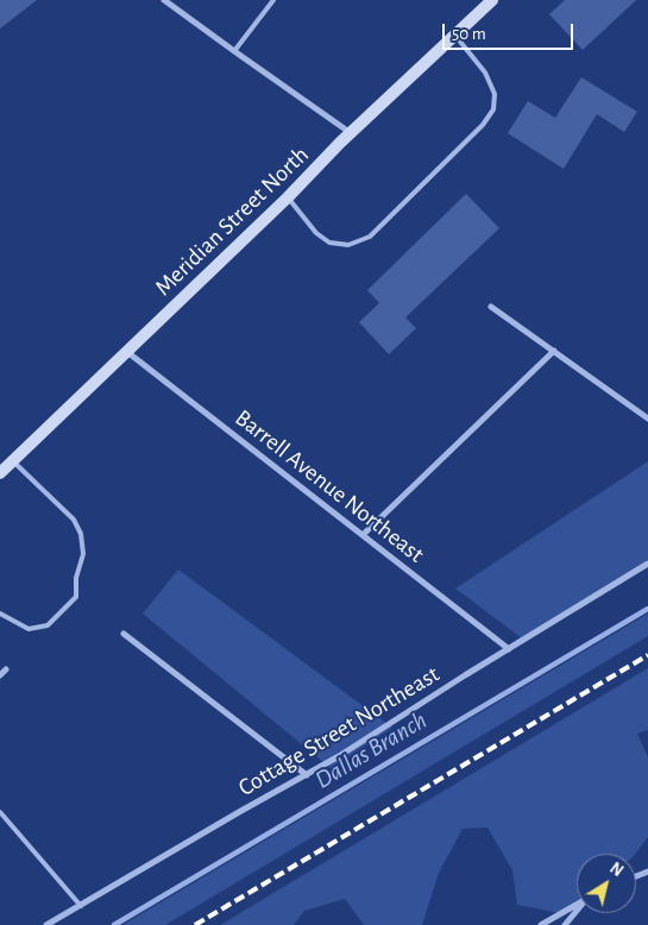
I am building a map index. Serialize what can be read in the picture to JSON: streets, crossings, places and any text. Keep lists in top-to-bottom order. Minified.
{"streets":{"street":["Meridian Street North","Barrell Avenue Northeast","Cottage Street Northeast"]},"crossings":[["Meridian Street North","Barrell Avenue Northeast"],["Barrell Avenue Northeast","Cottage Street Northeast"]],"water":["Dallas Branch"],"scale_bar":"50 m","north":"top right"}
